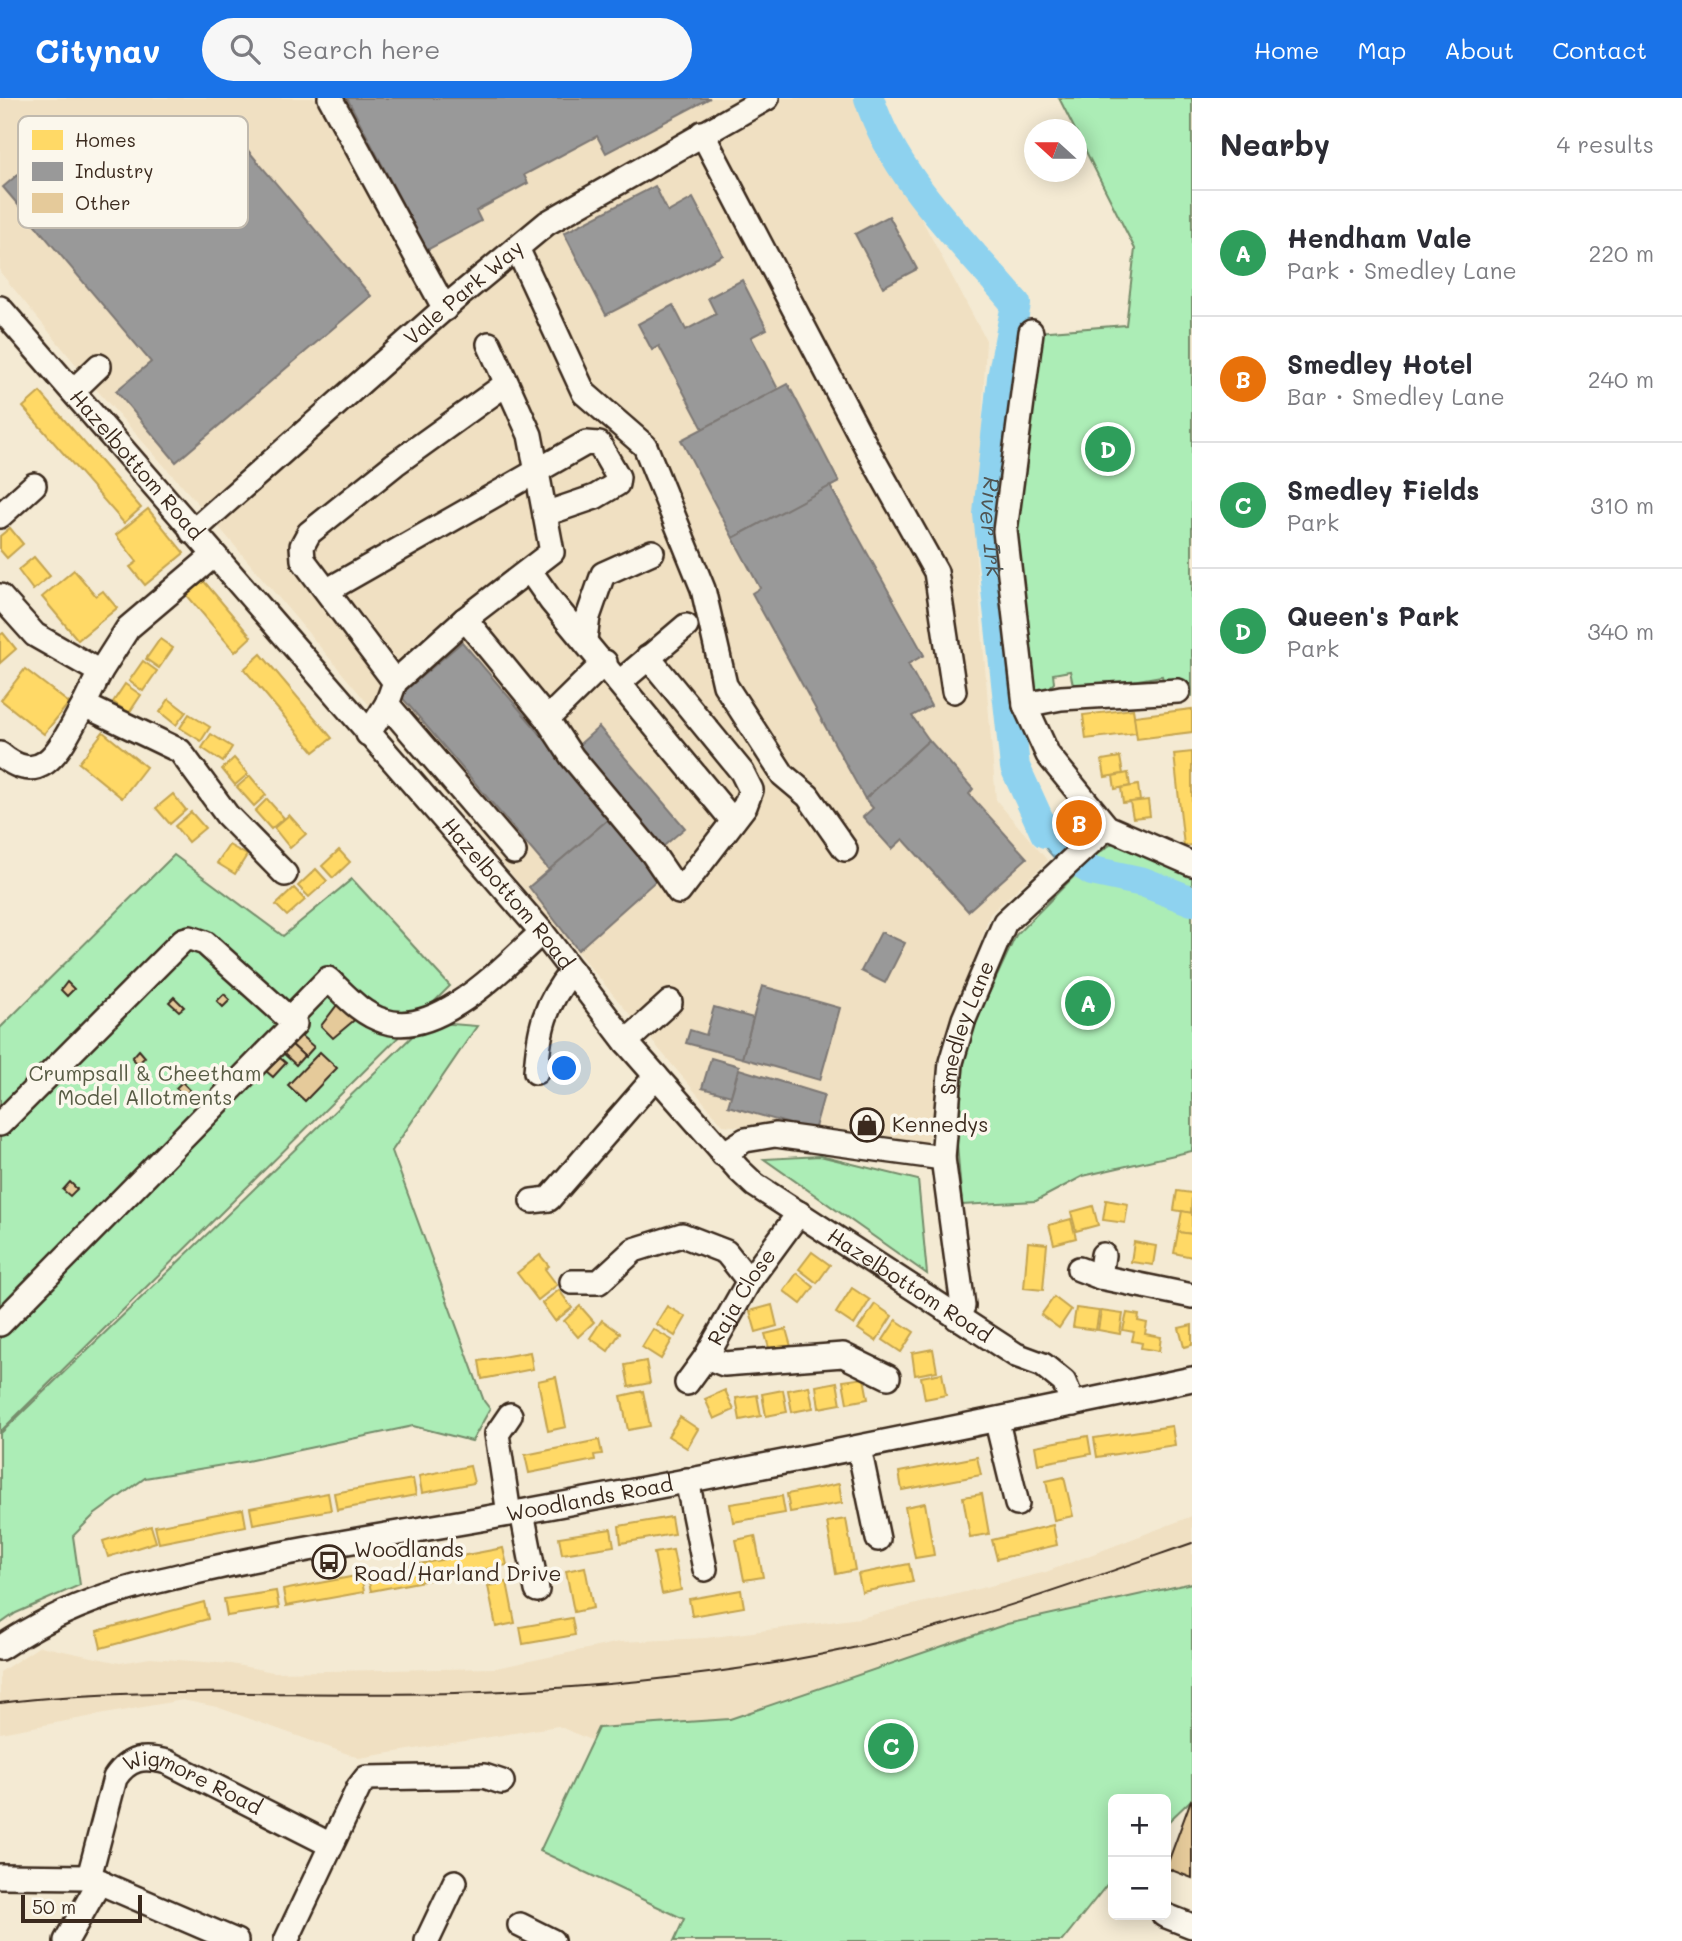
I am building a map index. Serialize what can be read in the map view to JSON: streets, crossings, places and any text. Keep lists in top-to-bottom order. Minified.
{"streets":{"street":["Vale Park Way","Hazelbottom Road","Smedley Lane","Raja Close","Woodlands Road","Wigmore Road"]},"crossings":[["Vale Park Way","Hazelbottom Road"],["Hazelbottom Road","Smedley Lane"],["Hazelbottom Road","Raja Close"],["Hazelbottom Road","Woodlands Road"]],"water":["River Irk"],"parks":["Crumpsall & Cheetham Model Allotments"],"places":{"shop":["Kennedys"],"bus stop":["Woodlands Road/Harland Drive"]},"legend":["Homes","Industry","Other"],"scale_bar":"50 m","north":"left","page":{"header":"Citynav","search":"Search here","nav":["Home","Map","About","Contact"],"heading":["Nearby","4 results"],"list":[{"mark":"A","name":"Hendham Vale","note":"Park · Smedley Lane","value":"220 m"},{"mark":"B","name":"Smedley Hotel","note":"Bar · Smedley Lane","value":"240 m"},{"mark":"C","name":"Smedley Fields","note":"Park","value":"310 m"},{"mark":"D","name":"Queen's Park","note":"Park","value":"340 m"}],"pins":["D","B","A","C"],"map_buttons":["+","−"],"scale":"50 m"}}
